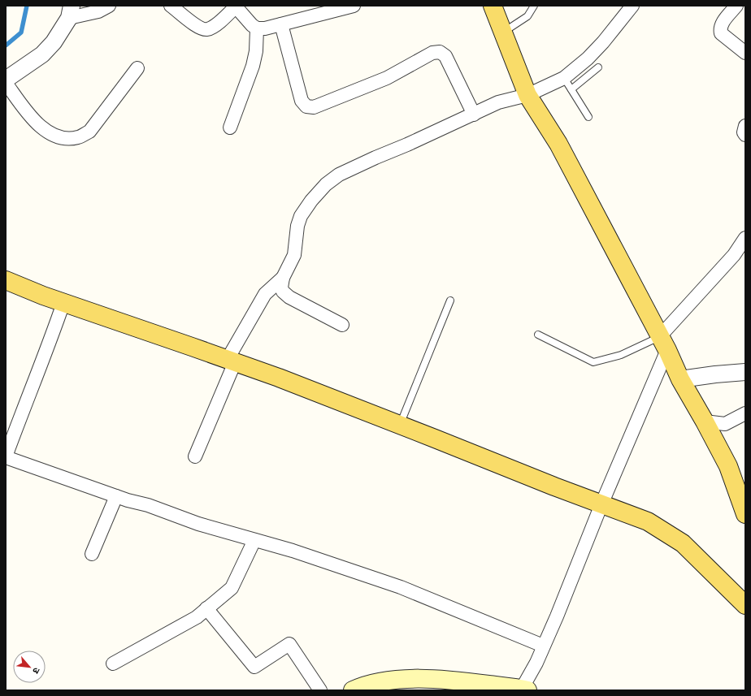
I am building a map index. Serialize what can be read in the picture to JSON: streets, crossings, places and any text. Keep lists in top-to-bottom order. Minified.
{"north":"bottom right"}
